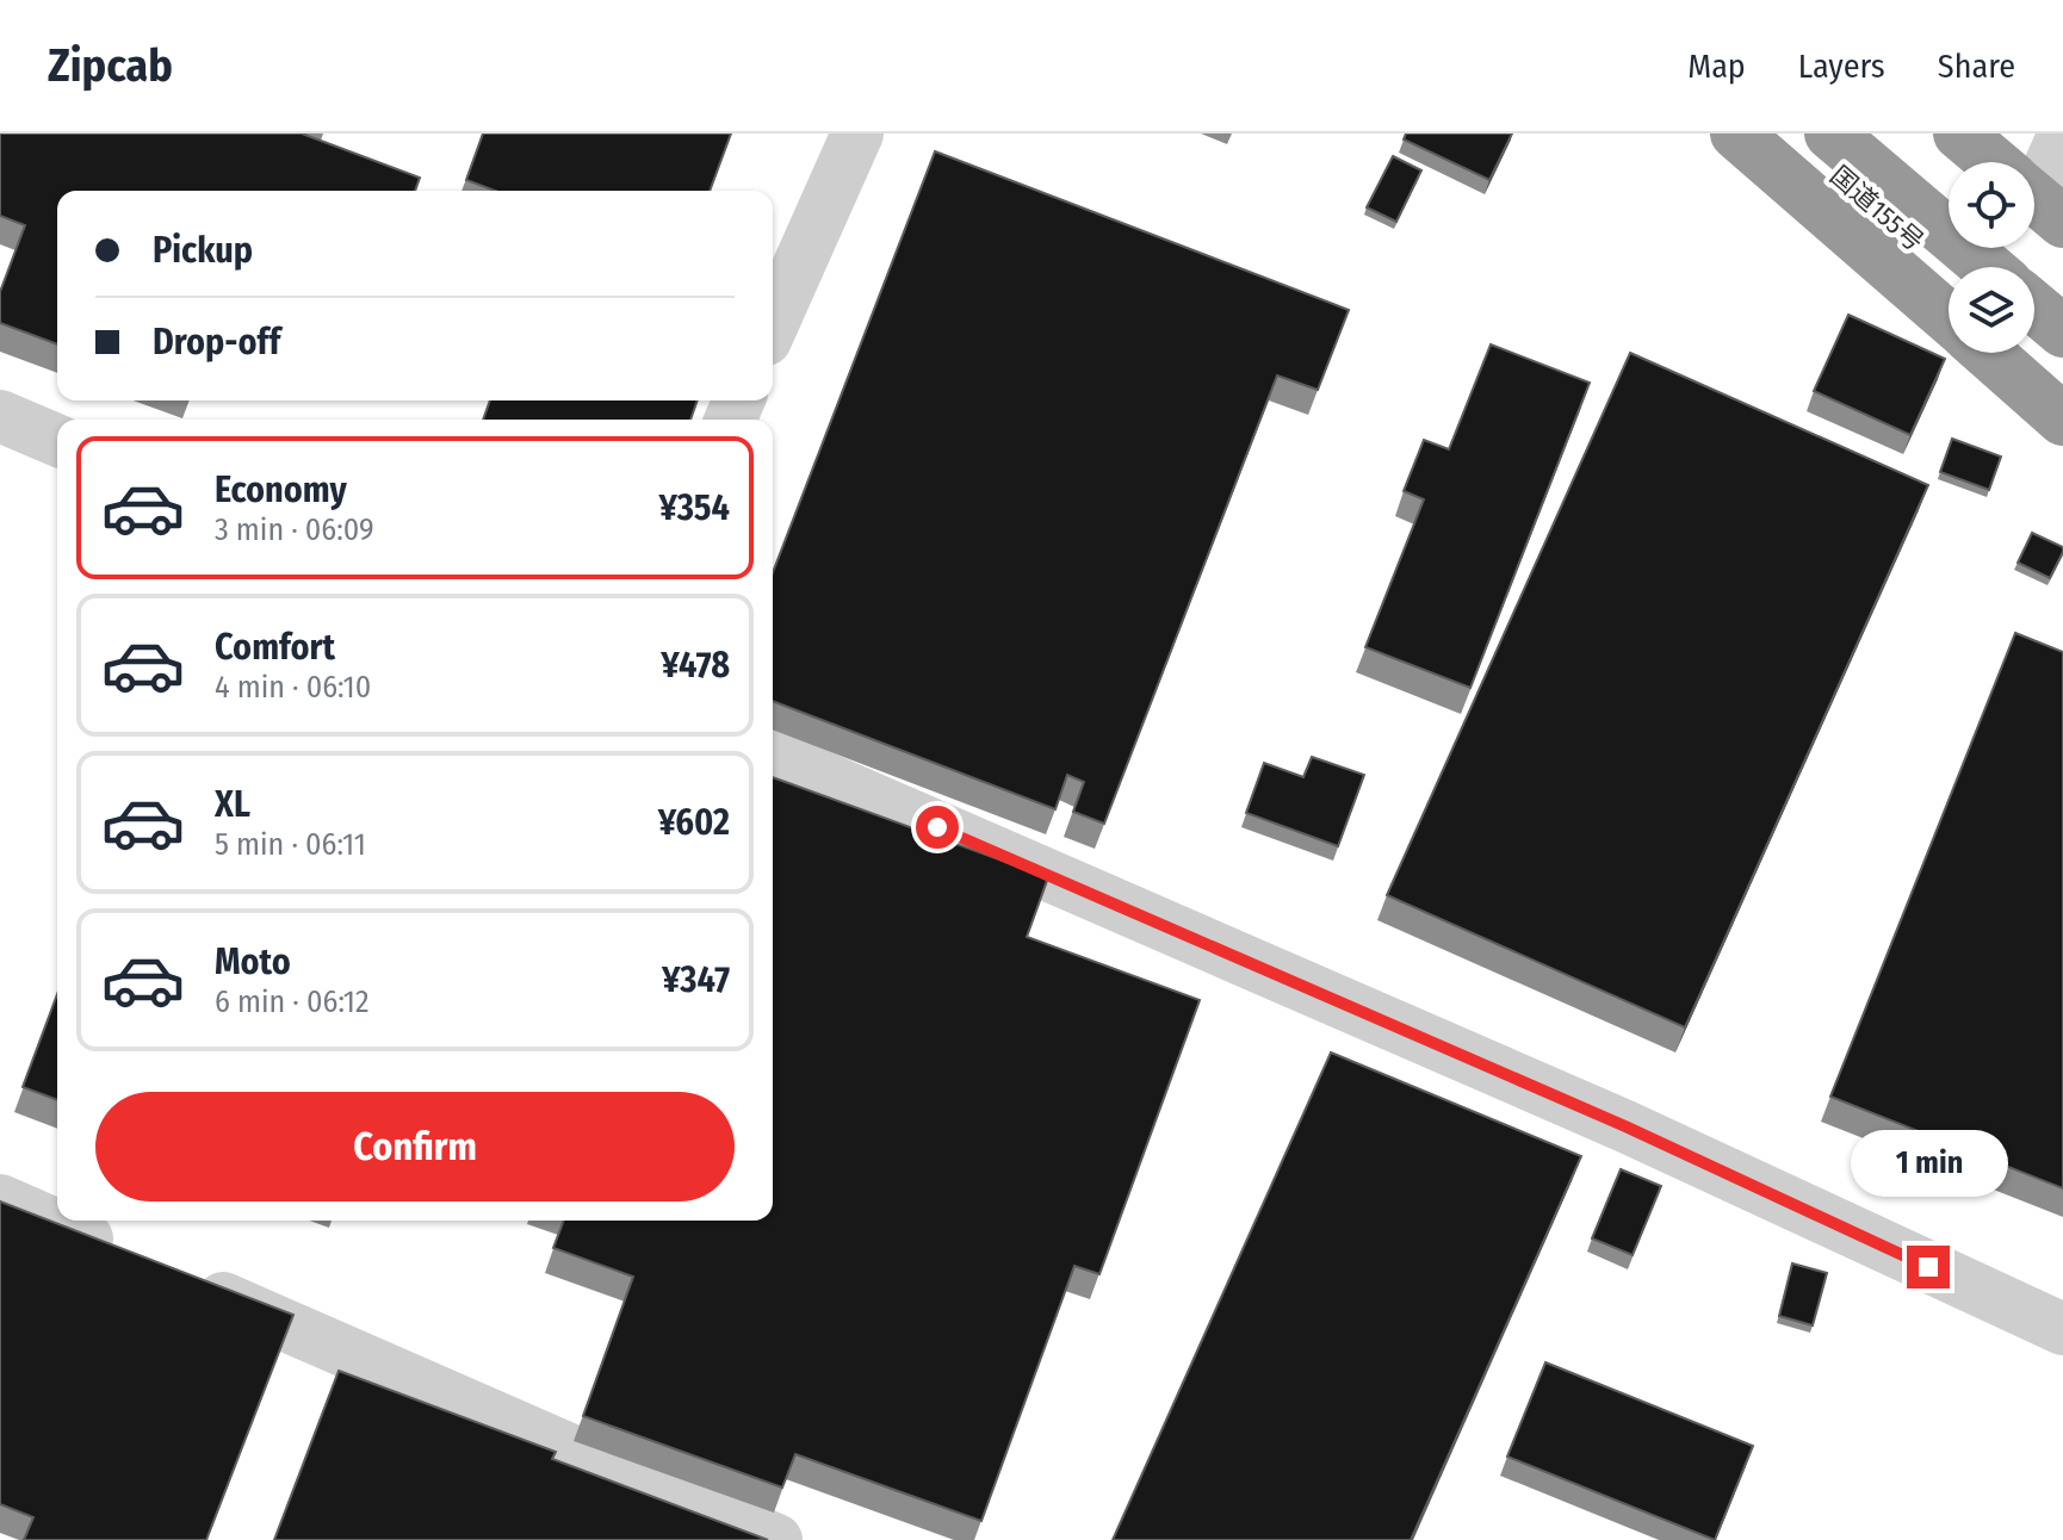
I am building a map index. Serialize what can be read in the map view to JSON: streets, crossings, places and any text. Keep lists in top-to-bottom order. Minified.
{"streets":{"highway":["国道155号"]},"page":{"header":"Zipcab","nav":["Map","Layers","Share"],"banner":["Pickup","Drop-off"],"list":[{"name":"Economy","note":"3 min · 06:09","value":"¥354"},{"name":"Comfort","note":"4 min · 06:10","value":"¥478"},{"name":"XL","note":"5 min · 06:11","value":"¥602"},{"name":"Moto","note":"6 min · 06:12","value":"¥347"}],"buttons":"Confirm","bubble":"1 min"}}
